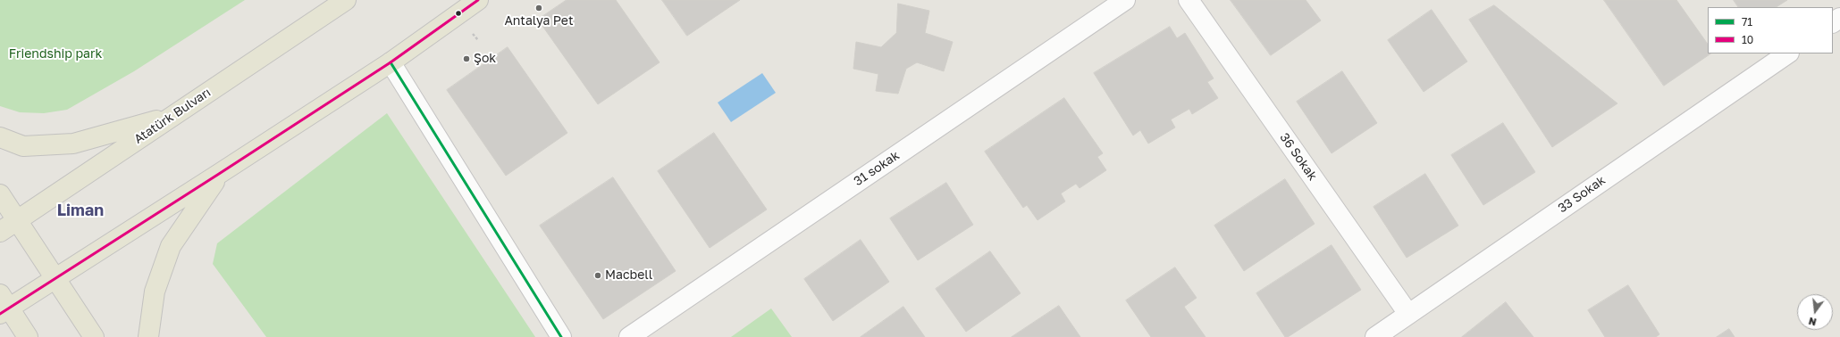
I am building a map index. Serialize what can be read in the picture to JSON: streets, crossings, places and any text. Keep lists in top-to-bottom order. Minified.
{"streets":{"main road":["Atatürk Bulvarı"],"street":["36 Sokak","31 sokak","33 Sokak"]},"crossings":[["36 Sokak","33 Sokak"]],"districts":["Liman"],"parks":["Friendship park"],"places":["Antalya Pet","Şok","Macbell"],"lines":["transit line 10","transit line 71"],"legend":["71","10"],"north":"bottom"}
